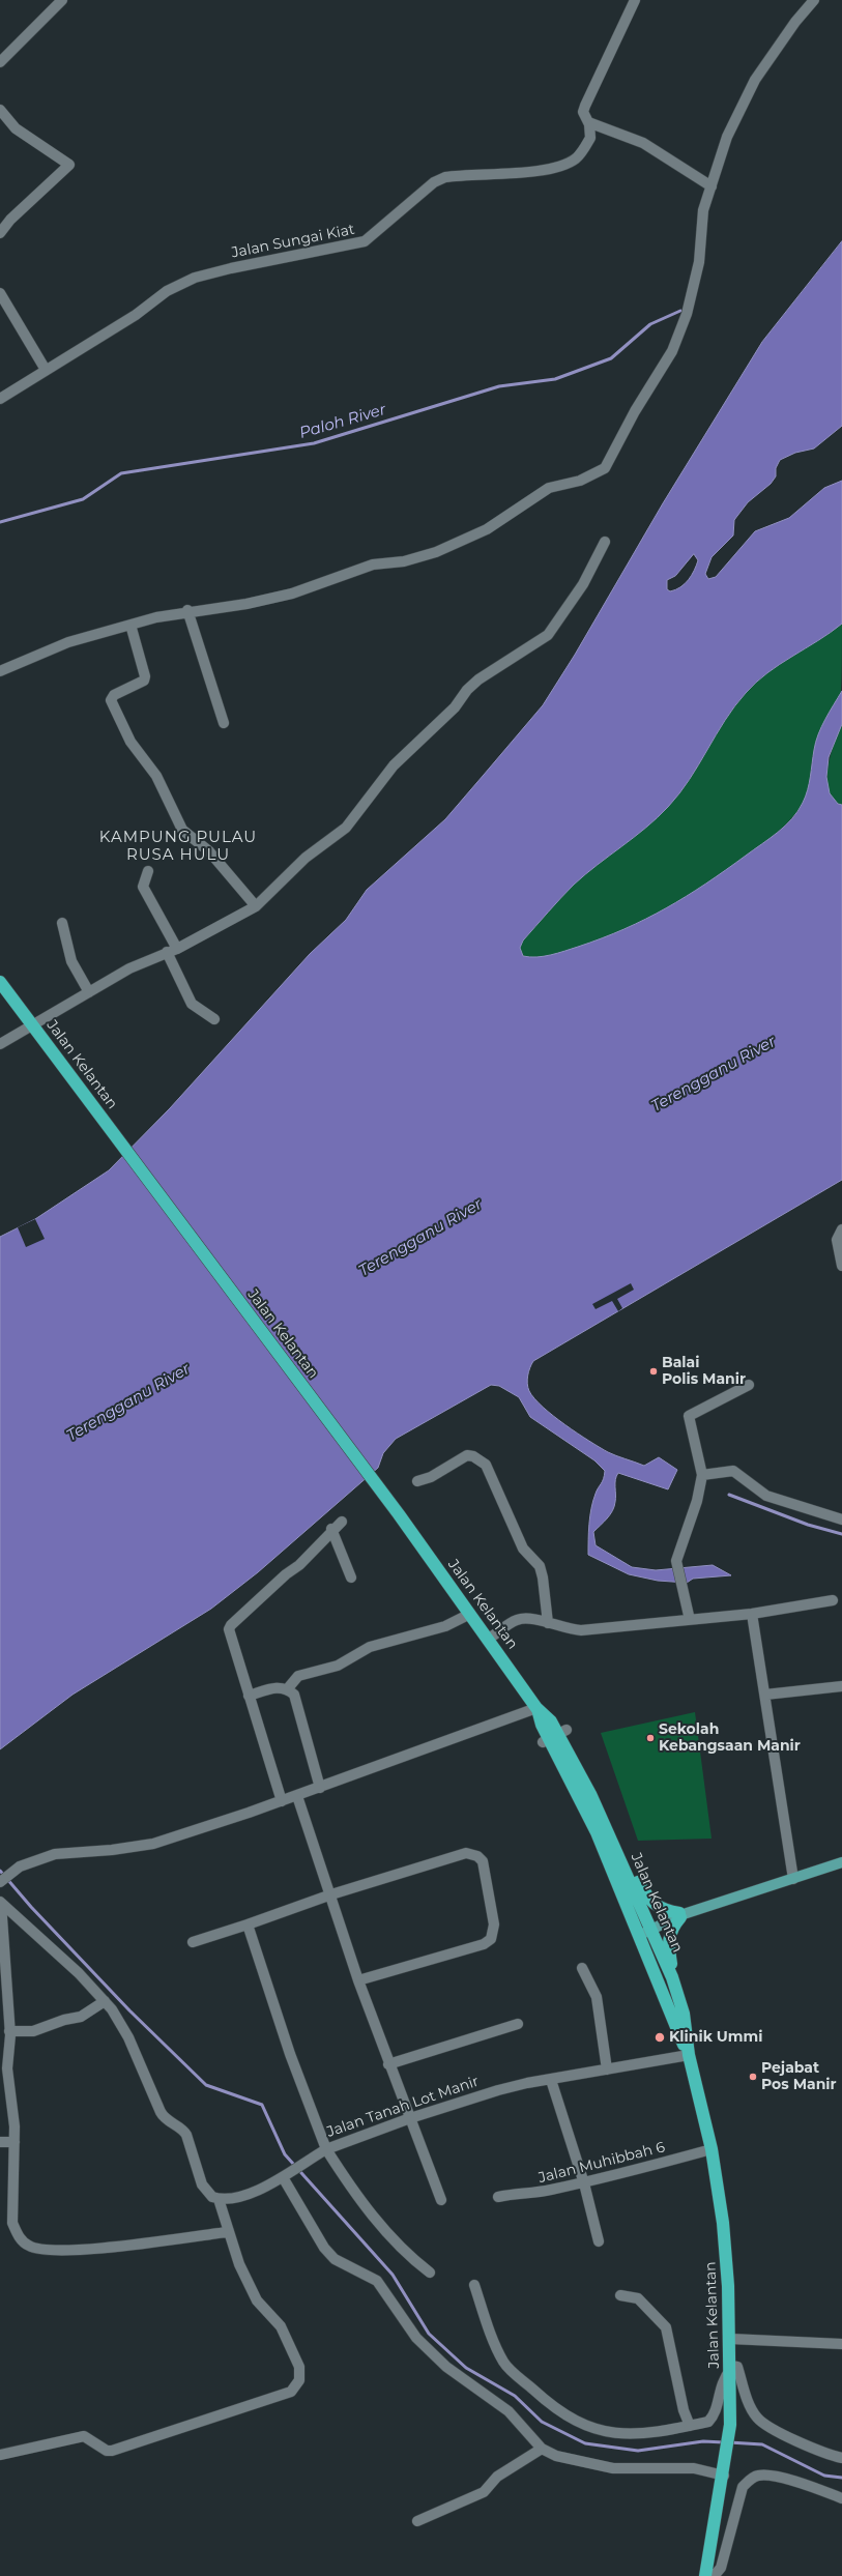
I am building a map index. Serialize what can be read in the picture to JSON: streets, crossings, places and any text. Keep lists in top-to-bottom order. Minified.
{"streets":{"highway":["Jalan Kelantan"],"street":["Jalan Sungai Kiat","Jalan Tanah Lot Manir","Jalan Muhibbah 6"]},"crossings":[["Jalan Kelantan","Jalan Tanah Lot Manir"],["Jalan Kelantan","Jalan Muhibbah 6"]],"districts":["KAMPUNG PULAU RUSA HULU"],"water":["Paloh River","Terengganu River"],"places":["Balai Polis Manir","Sekolah Kebangsaan Manir","Klinik Ummi","Pejabat Pos Manir"]}
